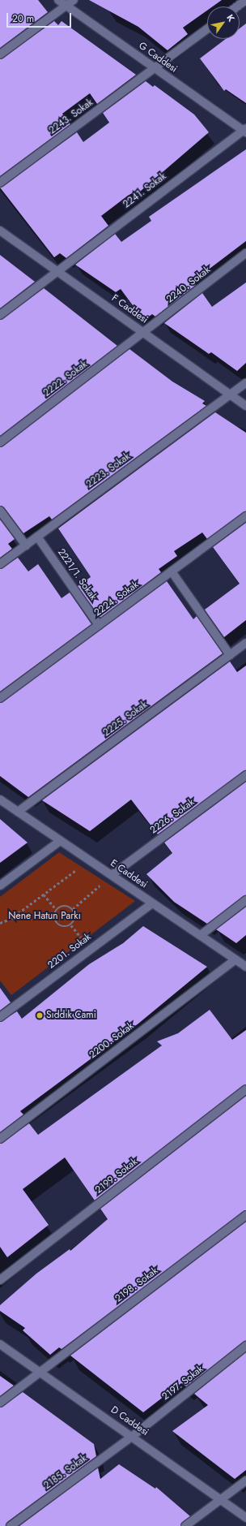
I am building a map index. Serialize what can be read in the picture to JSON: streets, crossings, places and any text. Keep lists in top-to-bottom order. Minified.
{"streets":{"street":["G Caddesi","2243. Sokak","2241. Sokak","2240. Sokak","F Caddesi","2222. Sokak","2223. Sokak","2221/1. Sokak","2224. Sokak","2225. Sokak","2226. Sokak","E Caddesi","2201. Sokak","2200. Sokak","2199. Sokak","2198. Sokak","2197. Sokak","D Caddesi","2185. Sokak"]},"crossings":[["G Caddesi","2243. Sokak"],["G Caddesi","2241. Sokak"],["2241. Sokak","F Caddesi"],["2240. Sokak","F Caddesi"],["2240. Sokak","2222. Sokak"],["F Caddesi","2222. Sokak"],["F Caddesi","2223. Sokak"],["2223. Sokak","2221/1. Sokak"],["2221/1. Sokak","2224. Sokak"],["2225. Sokak","E Caddesi"],["2226. Sokak","E Caddesi"],["E Caddesi","2201. Sokak"],["E Caddesi","2200. Sokak"],["2198. Sokak","D Caddesi"],["2197. Sokak","D Caddesi"],["2197. Sokak","2185. Sokak"],["D Caddesi","2185. Sokak"]],"parks":["Nene Hatun Parkı"],"places":["Sıddık Cami"],"scale_bar":"20 m","north":"top right"}
